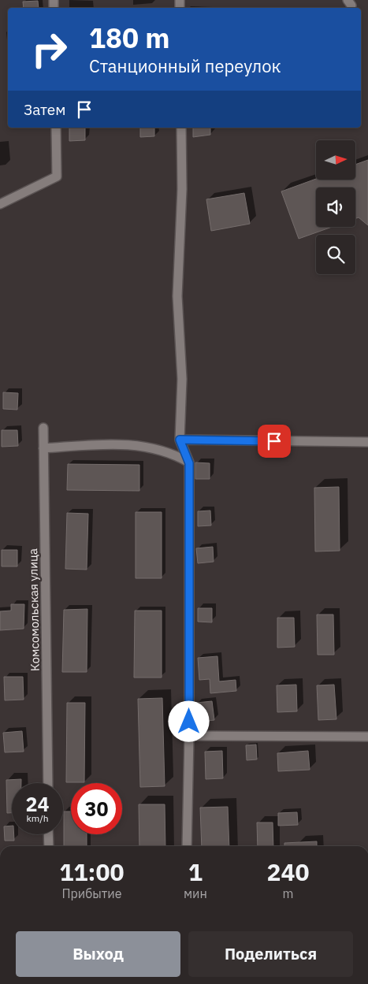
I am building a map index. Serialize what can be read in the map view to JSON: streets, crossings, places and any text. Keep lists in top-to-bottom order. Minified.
{"streets":{"street":["Комсомольская улица"]},"north":"right","page":{"turn":["180 m","Станционный переулок"],"then":"Затем","speed":"24 km/h","limit":"30","eta":["11:00","Прибытие","1","мин","240","m"],"buttons":["Выход","Поделиться"]}}
